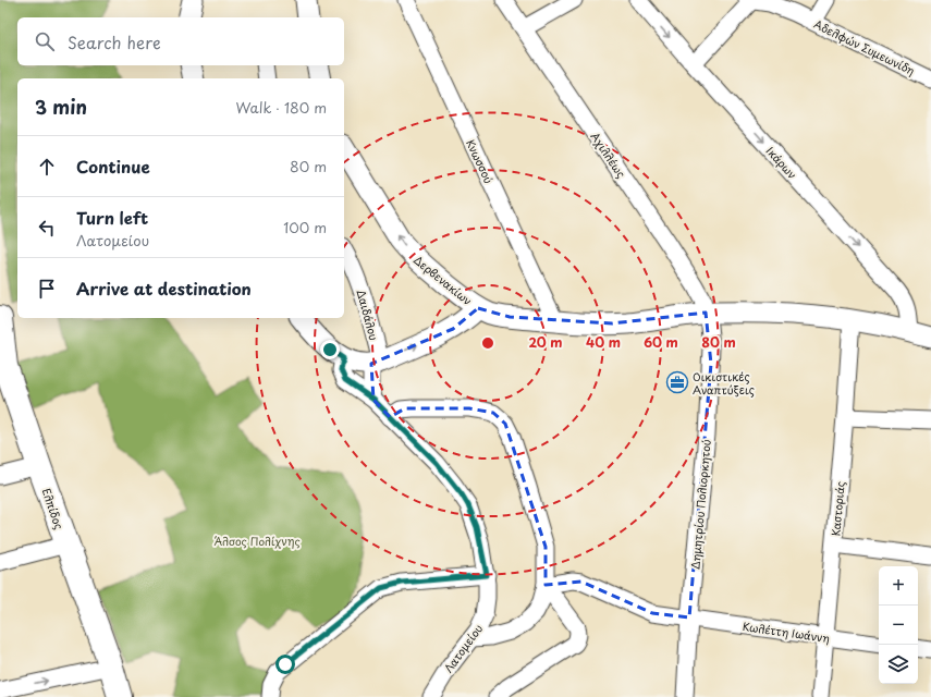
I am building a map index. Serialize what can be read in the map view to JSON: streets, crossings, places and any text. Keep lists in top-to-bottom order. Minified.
{"streets":{"main road":["Ελπίδος"],"street":["Αδελφών Συμεωνίδη","Αχιλλέως","Κνωσσού","Ικάρων","Δερβενακίων","Δαιδάλου","Δημητρίου Πολιορκητού","Καστοριάς","Κωλέττη Ιωάννη","Λατομείου"]},"crossings":[["Αχιλλέως","Δερβενακίων"],["Αχιλλέως","Δημητρίου Πολιορκητού"],["Κνωσσού","Δερβενακίων"],["Ικάρων","Δερβενακίων"],["Δερβενακίων","Δημητρίου Πολιορκητού"],["Δερβενακίων","Καστοριάς"],["Δημητρίου Πολιορκητού","Κωλέττη Ιωάννη"],["Καστοριάς","Κωλέττη Ιωάννη"]],"one_way":["Ικάρων"],"parks":["Άλσος Πολίχνης"],"places":{"office":["Οικιστικές Αναπτύξεις"]},"page":{"search":"Search here","heading":["3 min","Walk · 180 m"],"list":[["Continue","80 m"],["Turn left","Λατομείου","100 m"],"Arrive at destination"],"map_buttons":["+","−"]},"rings":["20 m","40 m","60 m","80 m"]}
